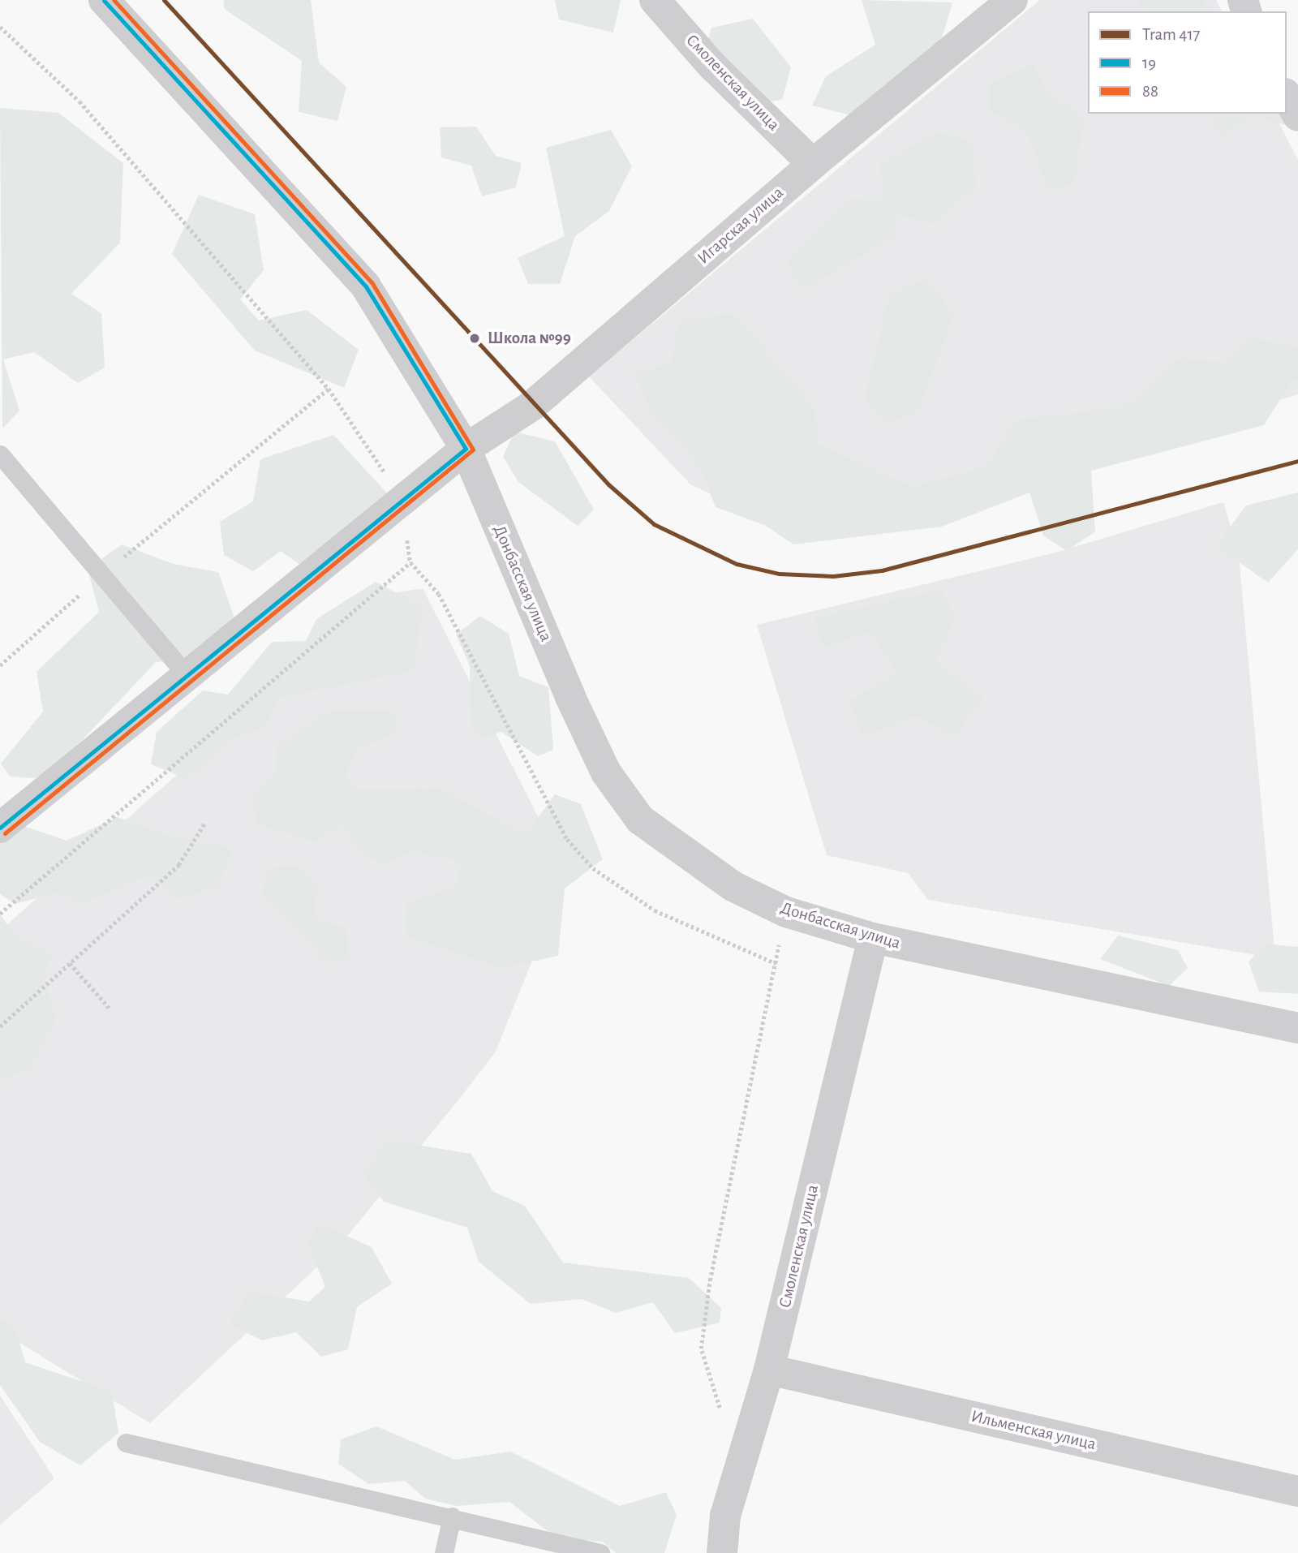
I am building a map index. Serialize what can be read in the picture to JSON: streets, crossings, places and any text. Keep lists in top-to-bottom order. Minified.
{"streets":{"street":["Смоленская улица","Игарская улица","Донбасская улица","Ильменская улица"]},"crossings":[["Смоленская улица","Игарская улица"],["Смоленская улица","Донбасская улица"],["Смоленская улица","Ильменская улица"],["Игарская улица","Донбасская улица"]],"places":["Школа №99"],"lines":["tram line 417","transit line 19","transit line 88"],"legend":["Tram 417","19","88"]}
